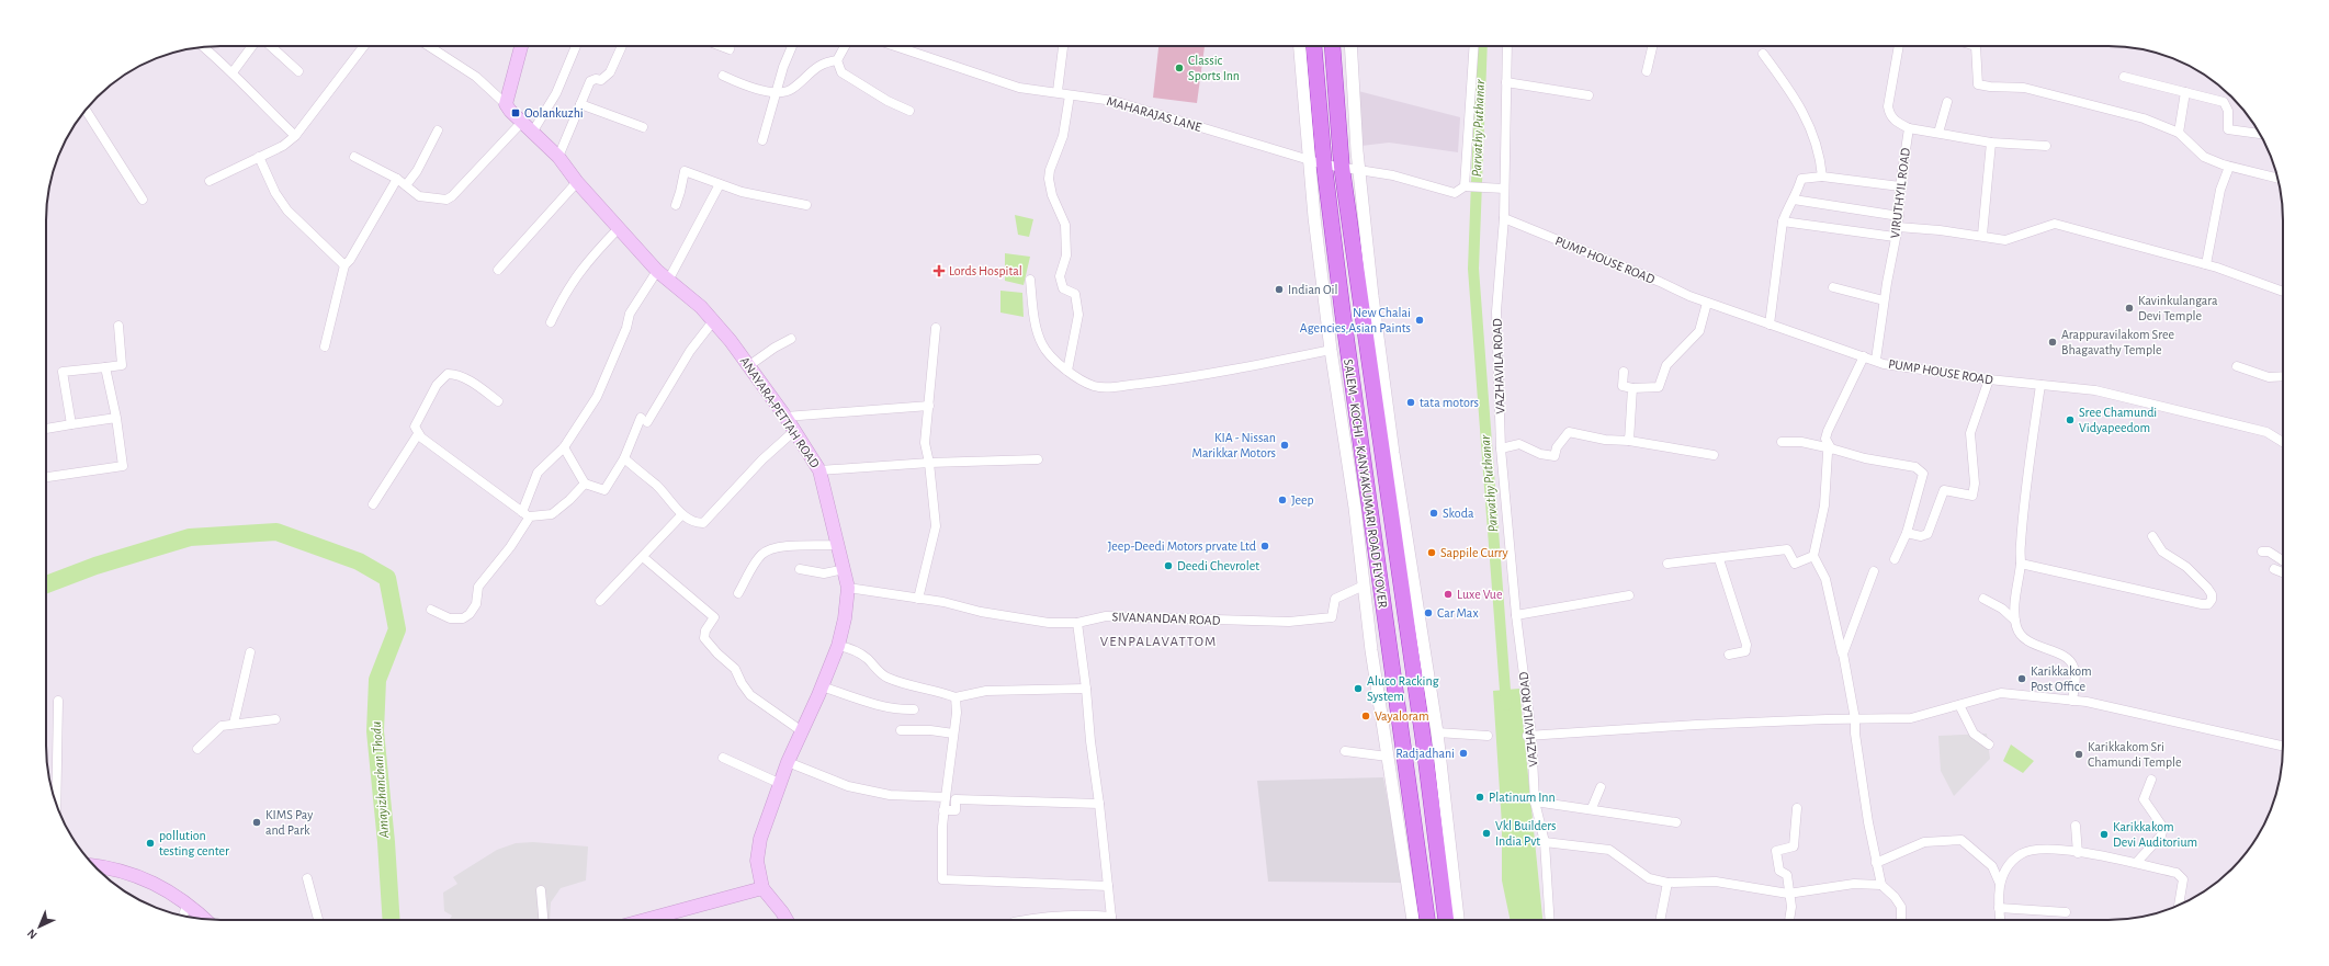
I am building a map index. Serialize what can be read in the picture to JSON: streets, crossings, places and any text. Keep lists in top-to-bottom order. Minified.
{"streets":{"highway":["SALEM - KOCHI - KANYAKUMARI ROAD FLYOVER"],"main road":["ANAYARA-PETTAH ROAD"],"street":["MAHARAJAS LANE","VIRUTHYIL ROAD","PUMP HOUSE ROAD","VAZHAVILA ROAD","SIVANANDAN ROAD"]},"crossings":[["MAHARAJAS LANE","VAZHAVILA ROAD"],["MAHARAJAS LANE","SALEM - KOCHI - KANYAKUMARI ROAD FLYOVER"],["VIRUTHYIL ROAD","PUMP HOUSE ROAD"],["PUMP HOUSE ROAD","VAZHAVILA ROAD"],["ANAYARA-PETTAH ROAD","SIVANANDAN ROAD"]],"districts":["VENPALAVATTOM"],"water":["Parvathy Puthanar","Amayizhanchan Thodu"],"places":{"other":["Classic Sports Inn","Indian Oil","Kavinkulangara Devi Temple","New Chalai Agencies,Asian Paints","Arappuravilakom Sree Bhagavathy Temple","tata motors","Sree Chamundi Vidyapeedom","KIA - Nissan Marikkar Motors","Jeep","Skoda","Jeep-Deedi Motors prvate Ltd","Sappile Curry","Deedi Chevrolet","Luxe Vue","Car Max","Karikkakom Post Office","Aluco Racking System","Vayaloram","Radjadhani","Karikkakom Sri Chamundi Temple","Platinum Inn","KIMS Pay and Park","Vkl Builders India Pvt","Karikkakom Devi Auditorium","pollution testing center"],"transit":["Oolankuzhi"],"health":["Lords Hospital"]},"north":"bottom left"}
